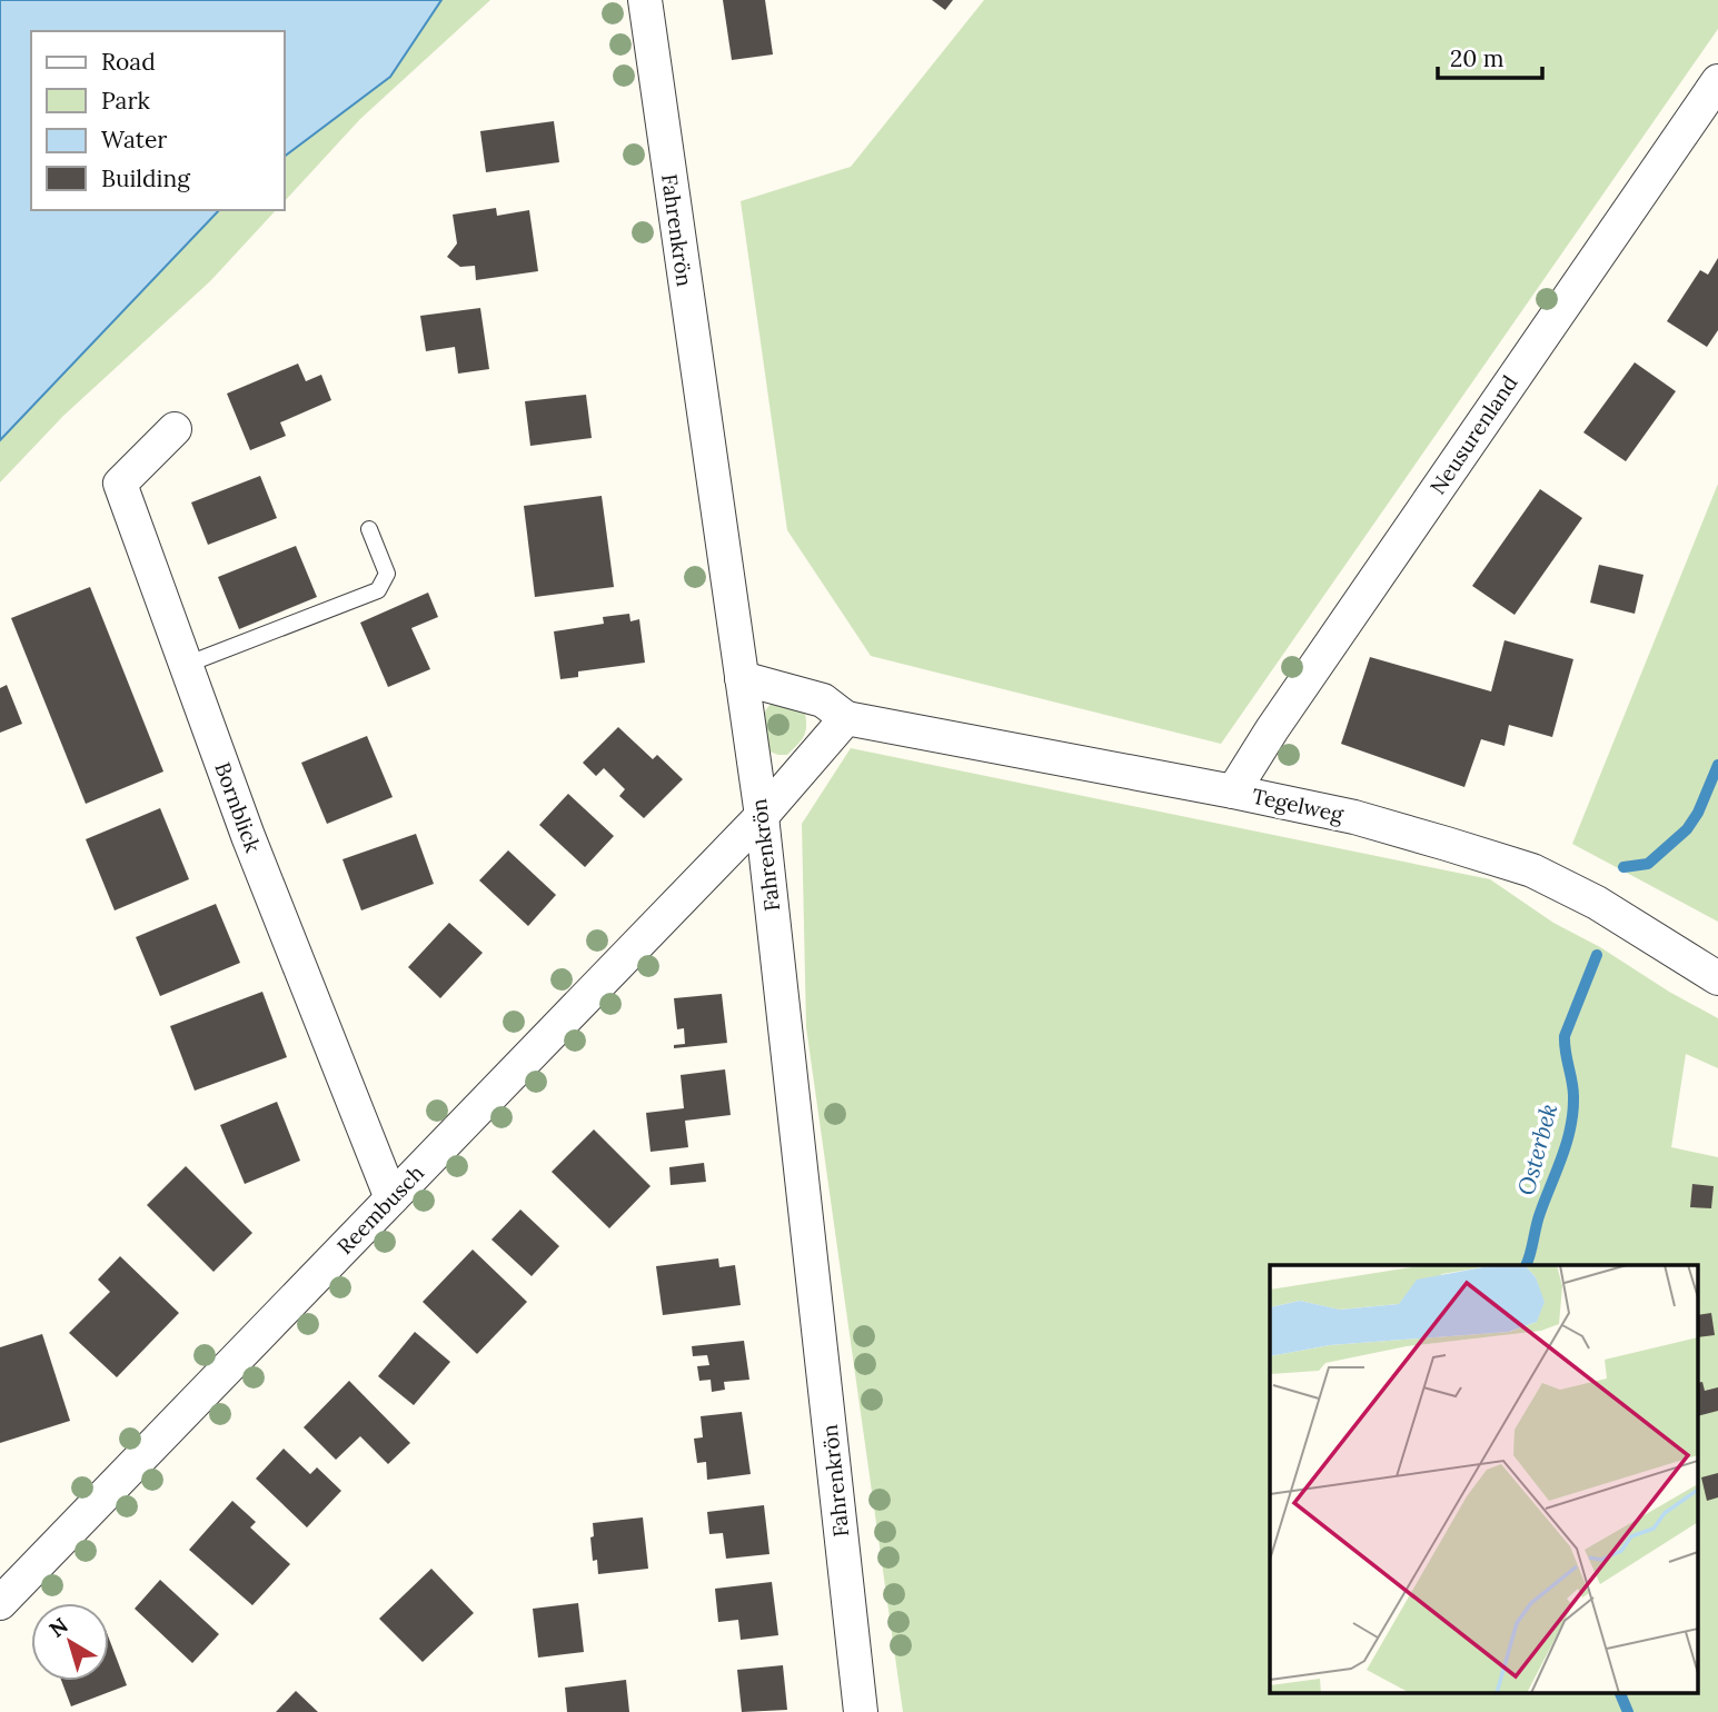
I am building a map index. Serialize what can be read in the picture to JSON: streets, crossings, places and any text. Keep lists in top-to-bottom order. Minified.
{"streets":{"street":["Fahrenkrön","Neusurenland","Tegelweg","Bornblick","Reembusch"]},"crossings":[["Fahrenkrön","Tegelweg"],["Fahrenkrön","Reembusch"],["Neusurenland","Tegelweg"],["Bornblick","Reembusch"]],"water":["Osterbek"],"legend":["Road","Park","Water","Building"],"scale_bar":"20 m","north":"top left"}
